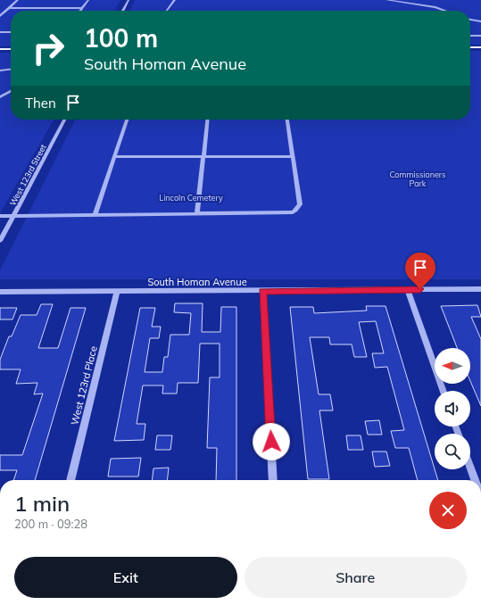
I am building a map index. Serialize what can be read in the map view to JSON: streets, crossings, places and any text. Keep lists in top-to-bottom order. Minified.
{"streets":{"street":["West 123rd Street","South Homan Avenue","West 123rd Place"]},"crossings":[["South Homan Avenue","West 123rd Place"]],"parks":["Commissioners Park","Lincoln Cemetery"],"north":"left","page":{"turn":["100 m","South Homan Avenue"],"then":"Then","heading":["1 min","200 m · 09:28"],"buttons":["Exit","Share"]}}
